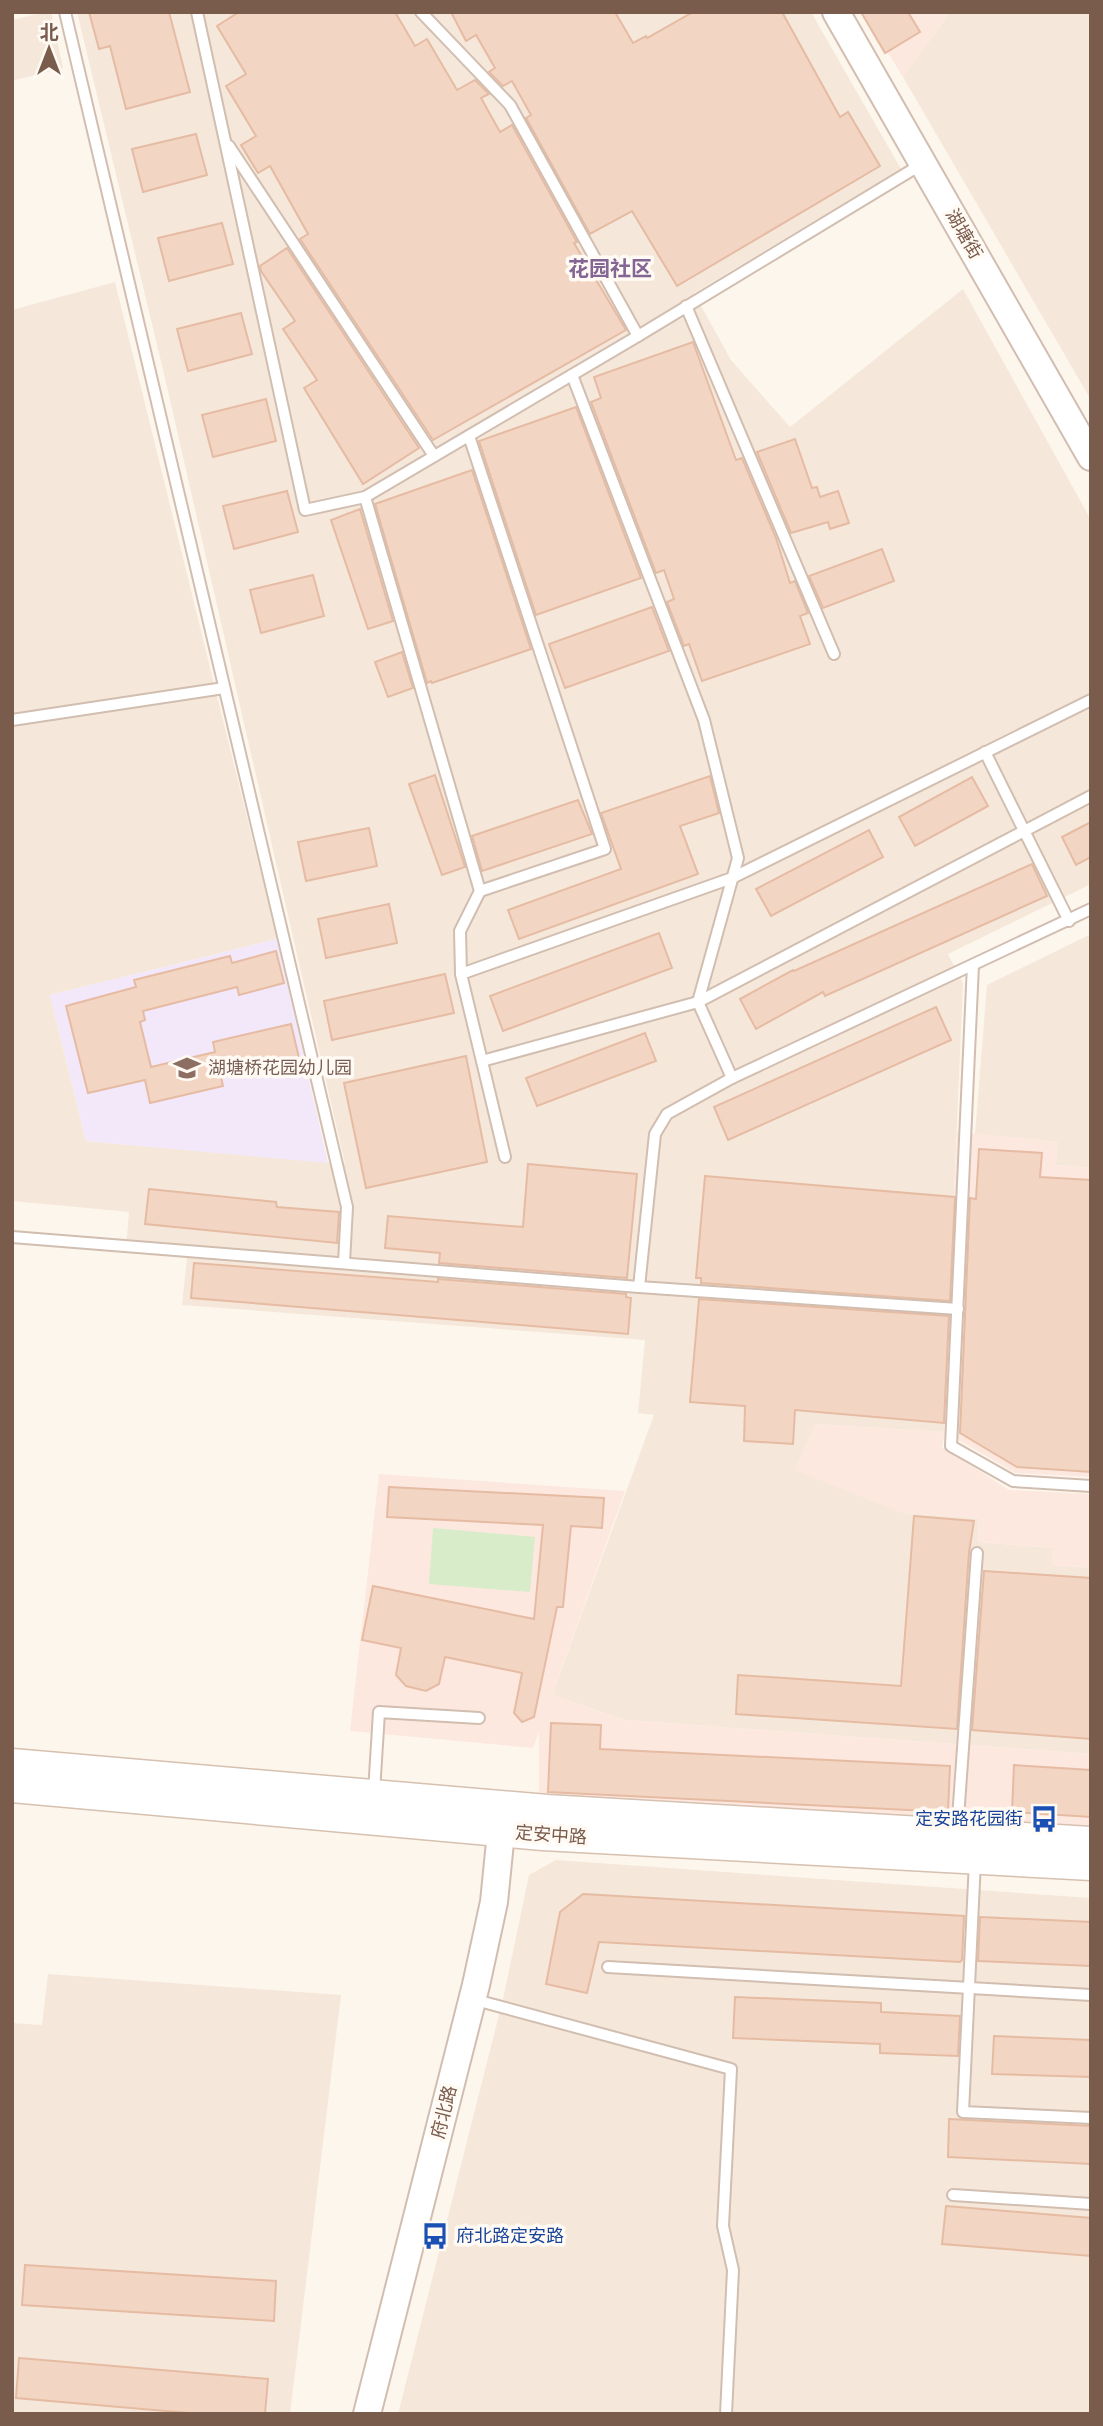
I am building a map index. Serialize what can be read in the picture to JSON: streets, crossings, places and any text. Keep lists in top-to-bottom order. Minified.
{"streets":{"main road":["定安中路"],"street":["湖塘街","府北路"]},"crossings":[["定安中路","府北路"]],"districts":["花园社区"],"places":{"school or university":["湖塘桥花园幼儿园"],"bus stop":["定安路花园街","府北路定安路"]},"north":"top"}
